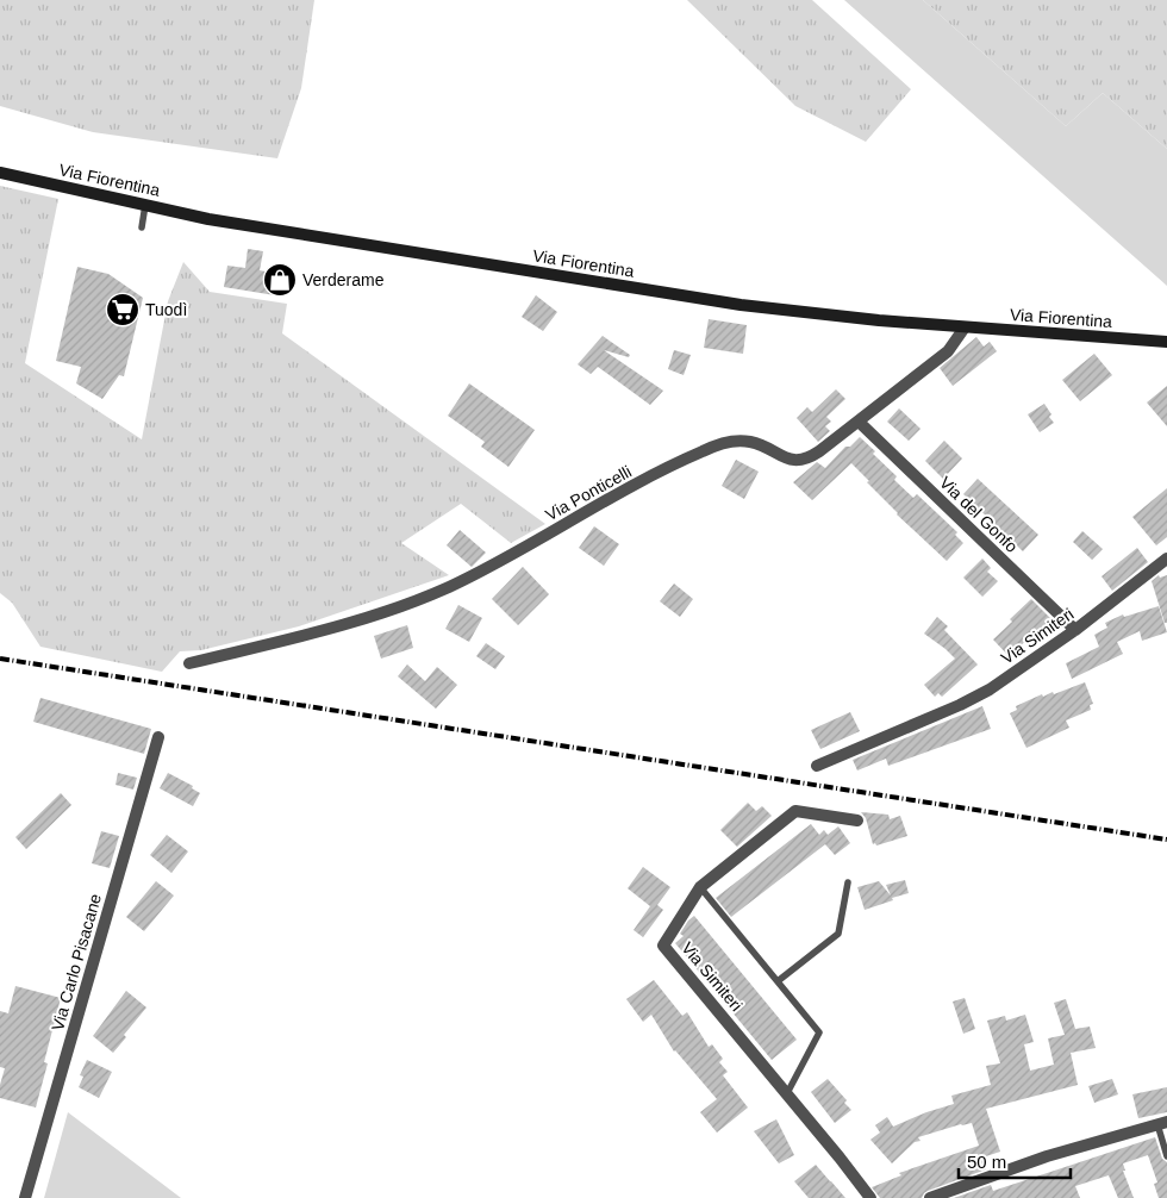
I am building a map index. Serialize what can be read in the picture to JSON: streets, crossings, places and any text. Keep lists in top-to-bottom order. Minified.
{"streets":{"main road":["Via Fiorentina"],"street":["Via Ponticelli","Via del Gonfo","Via Simiteri","Via Carlo Pisacane"]},"crossings":[["Via Fiorentina","Via Ponticelli"],["Via Ponticelli","Via del Gonfo"],["Via del Gonfo","Via Simiteri"]],"places":{"shop":["Verderame"],"supermarket":["Tuodì"]},"scale_bar":"50 m"}
